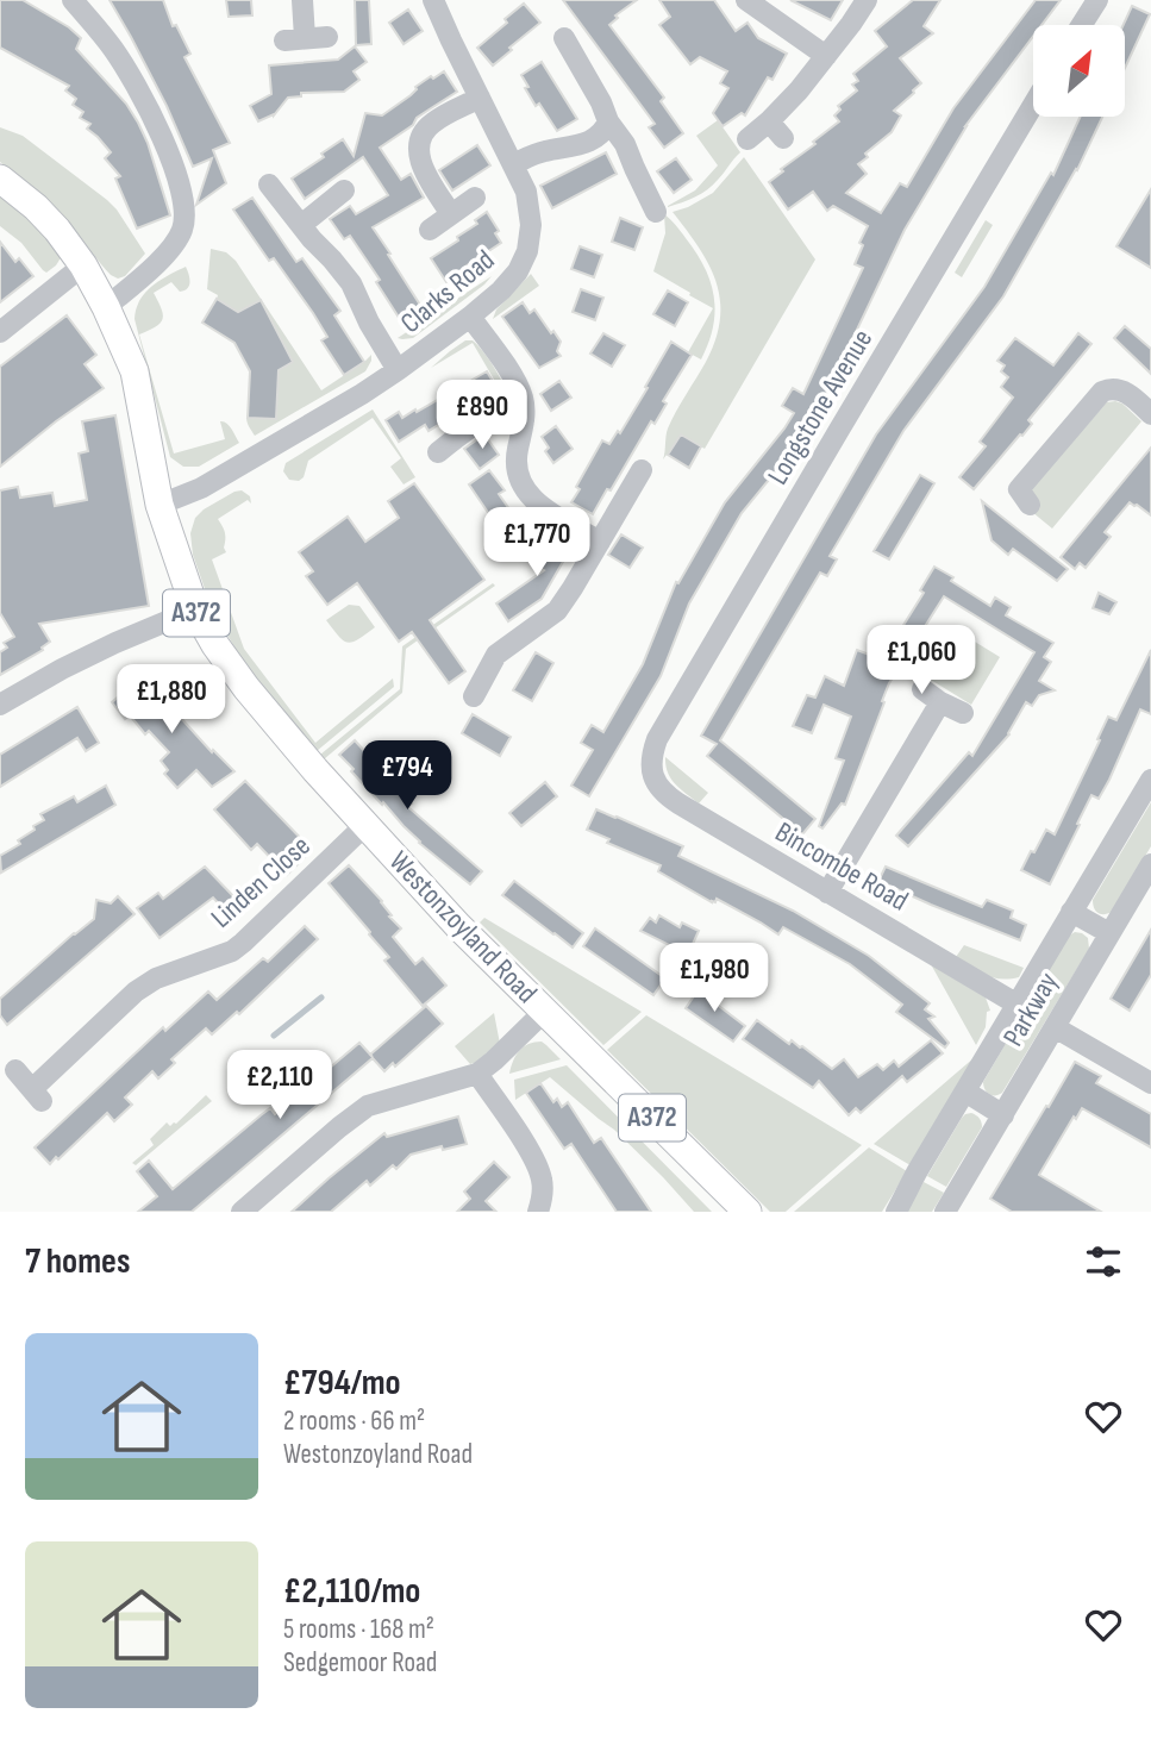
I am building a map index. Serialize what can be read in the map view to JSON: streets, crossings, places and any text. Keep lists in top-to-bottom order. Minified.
{"streets":{"main road":["A372","Westonzoyland Road"],"street":["Clarks Road","Longstone Avenue","Bincombe Road","Linden Close","Parkway"]},"crossings":[["Clarks Road","Westonzoyland Road"],["Longstone Avenue","Bincombe Road"],["Bincombe Road","Parkway"],["Linden Close","Westonzoyland Road"]],"north":"top right","page":{"price":["£890","£1,770","£1,060","£1,880","£794","£1,980","£2,110"],"heading":"7 homes","list":[{"name":"£794/mo","note":"2 rooms · 66 m² · Westonzoyland Road"},{"name":"£2,110/mo","note":"5 rooms · 168 m² · Sedgemoor Road"}]}}
